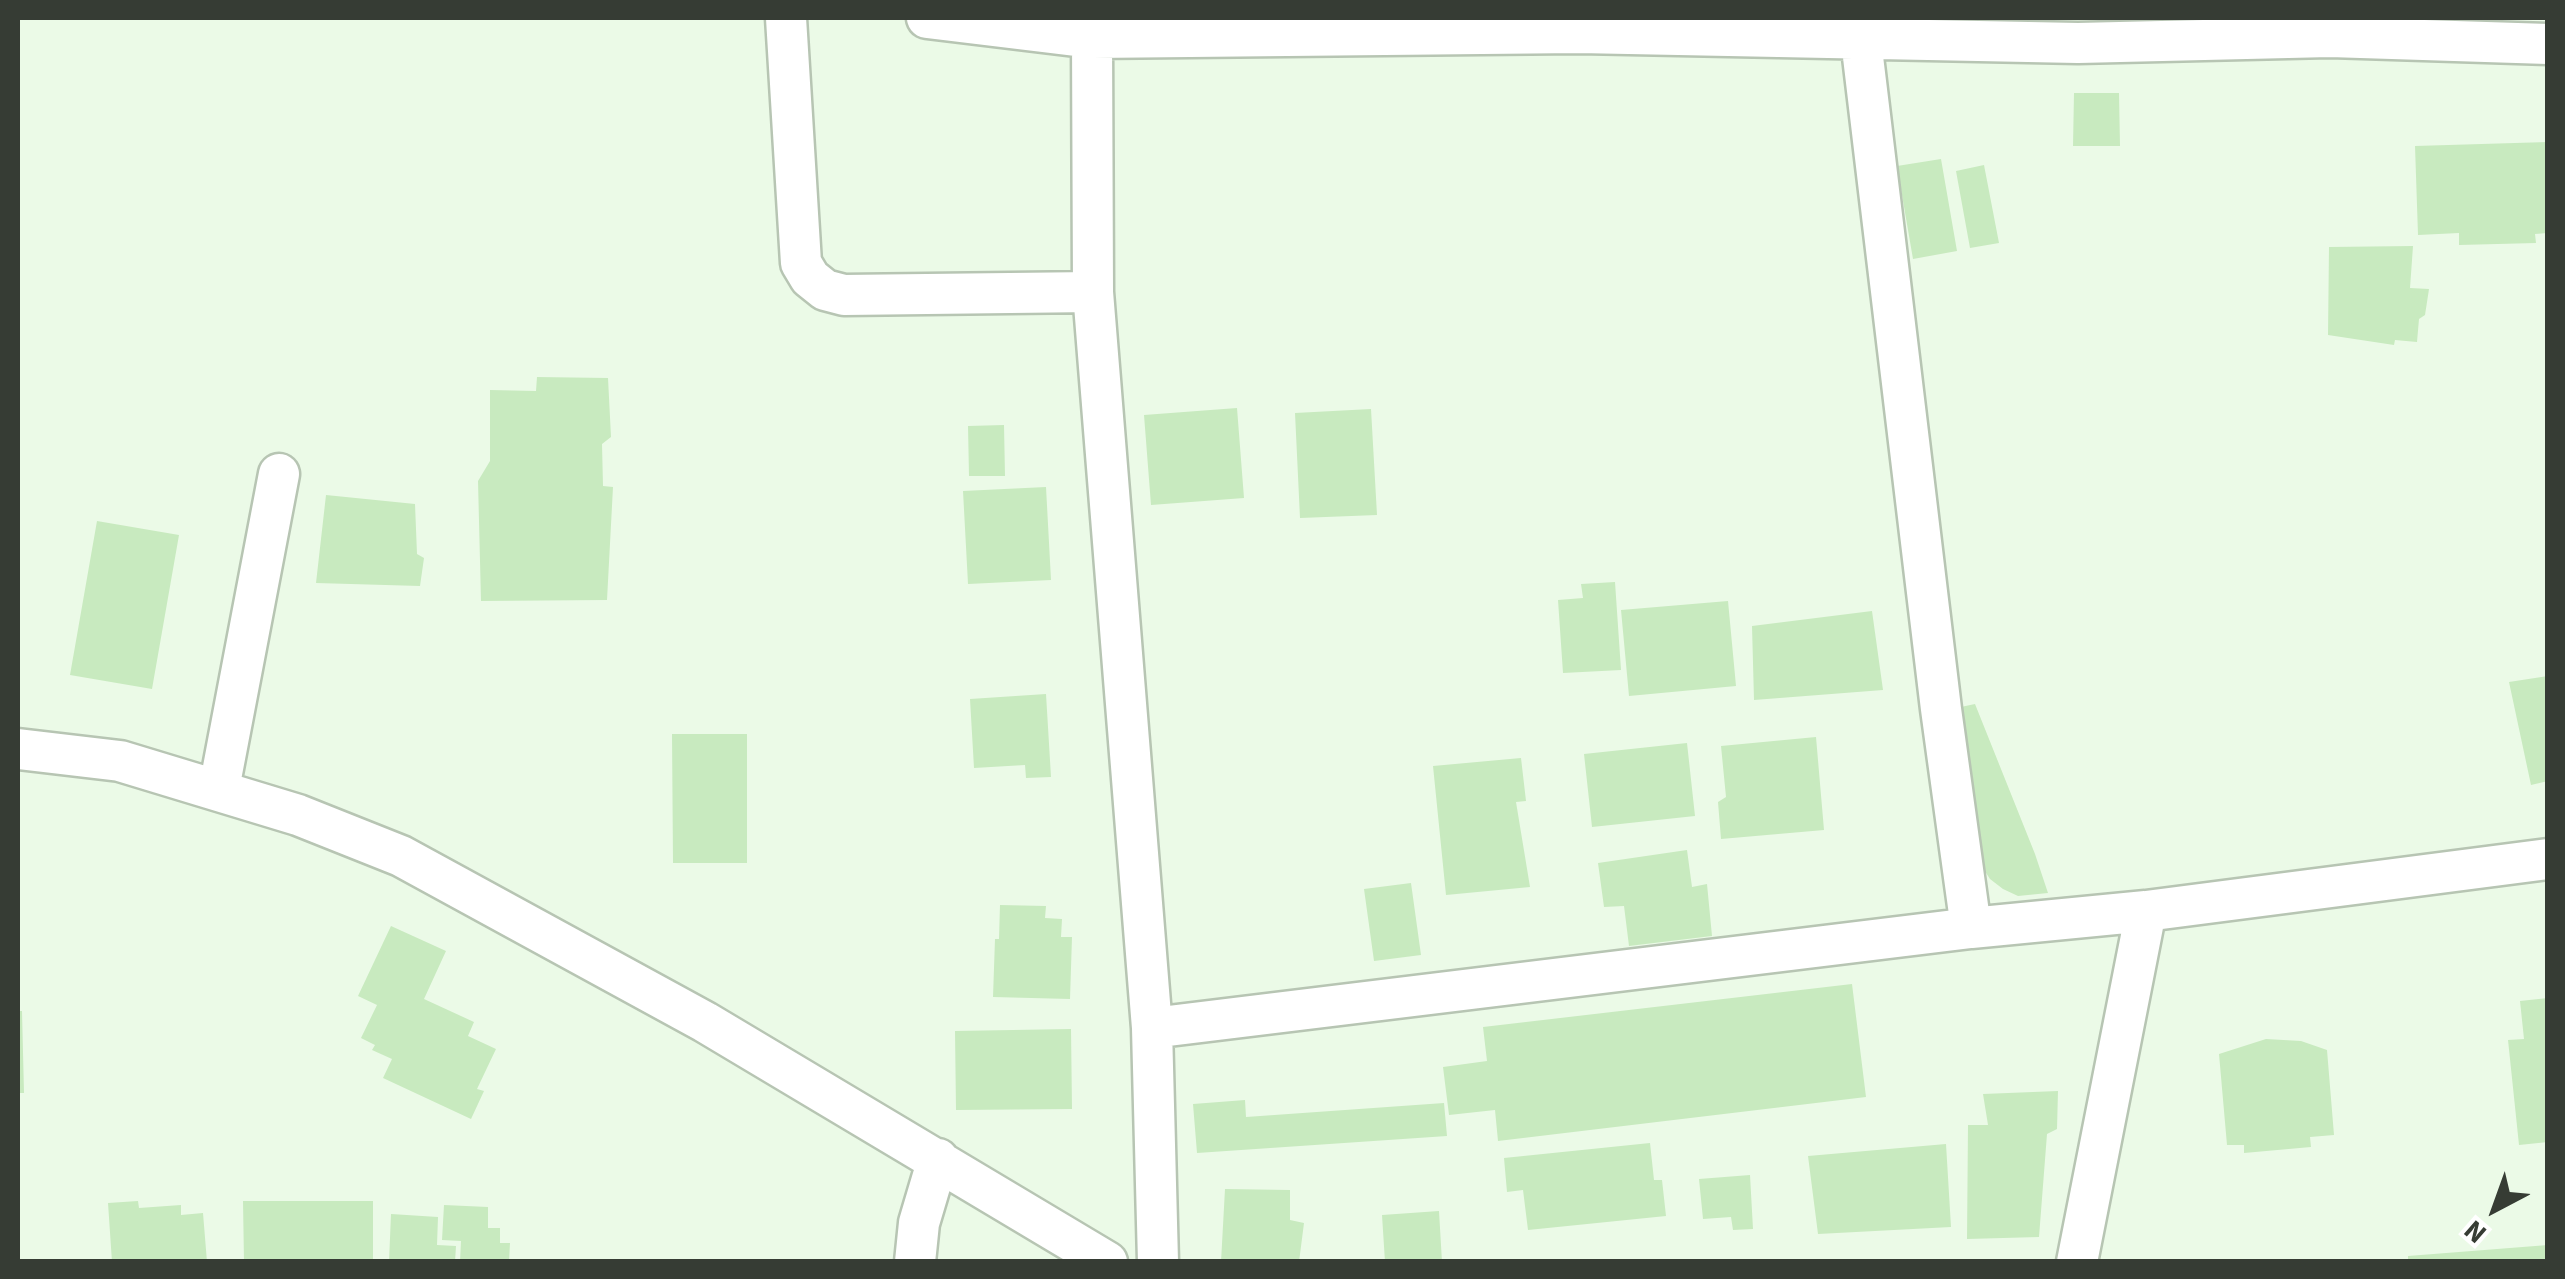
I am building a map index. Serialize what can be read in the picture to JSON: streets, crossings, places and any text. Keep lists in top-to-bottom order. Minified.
{"north":"bottom left"}
